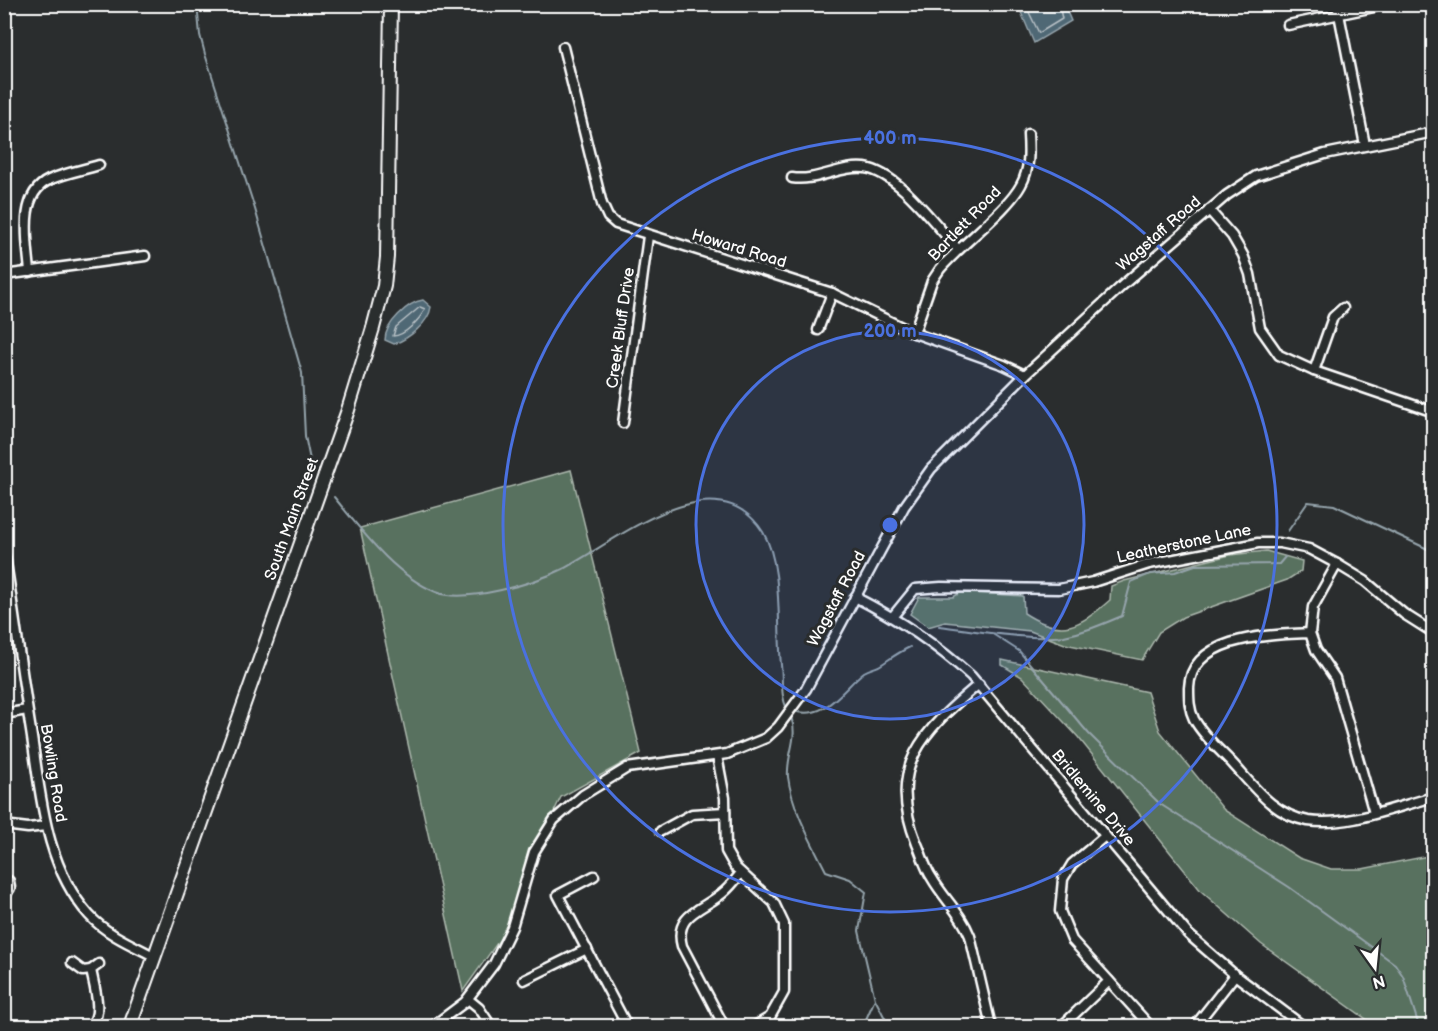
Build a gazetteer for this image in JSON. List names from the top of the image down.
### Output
{
  "streets": {
    "highway": ["South Main Street"],
    "street": [
      "Bartlett Road",
      "Wagstaff Road",
      "Howard Road",
      "Creek Bluff Drive",
      "Leatherstone Lane",
      "Bowling Road",
      "Bridlemine Drive"
    ]
  },
  "crossings": [
    ["Bartlett Road", "Howard Road"],
    ["Wagstaff Road", "Howard Road"],
    ["Wagstaff Road", "Bridlemine Drive"],
    ["Howard Road", "Creek Bluff Drive"],
    ["South Main Street", "Bowling Road"],
    ["Leatherstone Lane", "Bridlemine Drive"]
  ],
  "north": "bottom",
  "rings": ["400 m", "200 m"]
}
